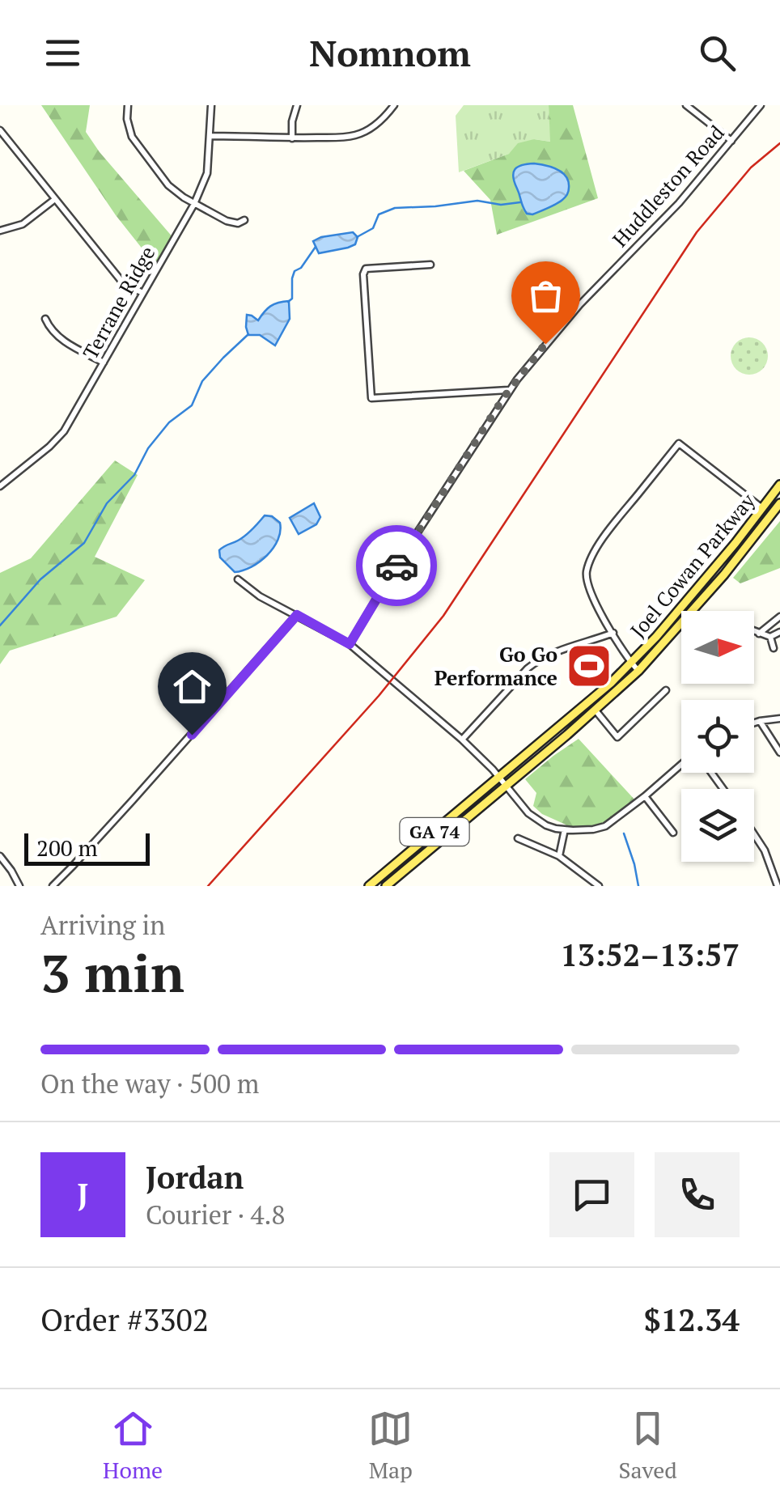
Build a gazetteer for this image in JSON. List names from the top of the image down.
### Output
{
  "streets": {
    "main road": ["Joel Cowan Parkway", "GA 74"],
    "street": ["Huddleston Road", "Terrane Ridge"]
  },
  "places": {
    "sports": ["Go Go Performance"]
  },
  "scale_bar": "200 m",
  "north": "right",
  "page": {
    "header": "Nomnom",
    "scale": "200 m",
    "heading": ["3 min", "Arriving in", "13:52–13:57"],
    "panel": [
      "Jordan",
      "Courier · 4.8",
      "Order #3302",
      "$12.34"
    ],
    "bar": "On the way · 500 m",
    "round": "J",
    "tabs": ["Home", "Map", "Saved"]
  }
}
